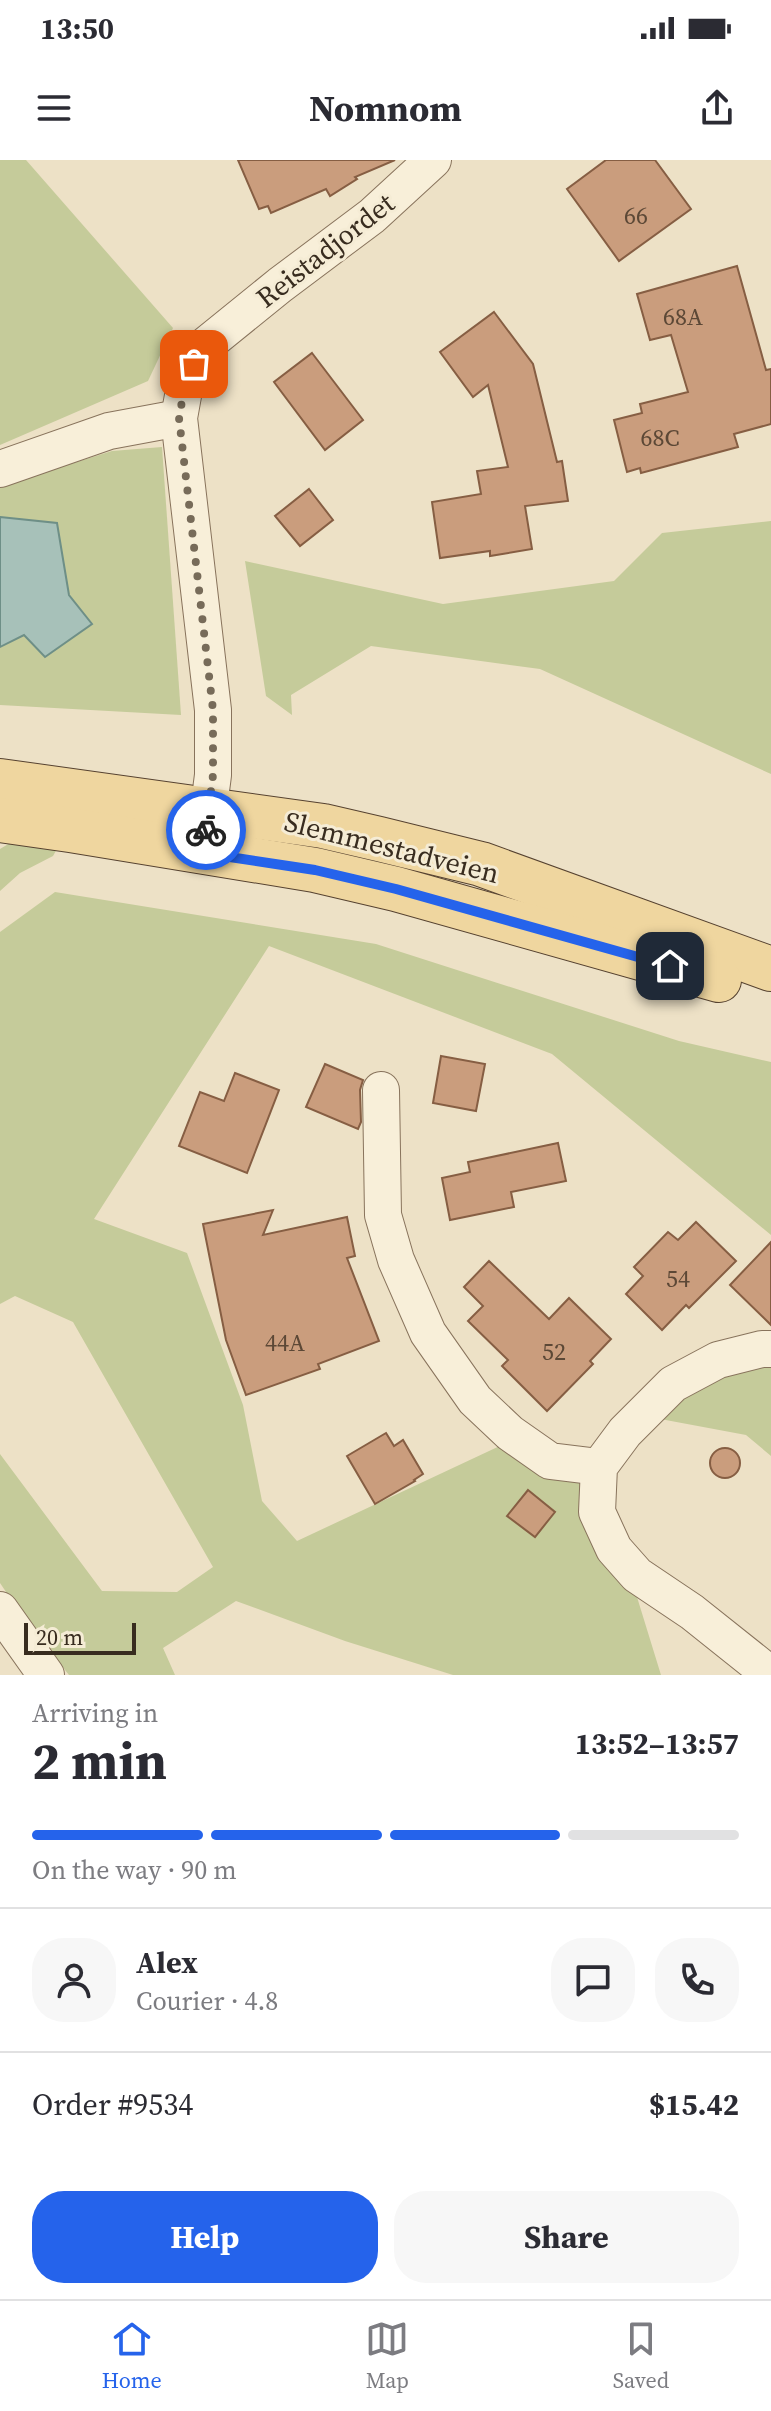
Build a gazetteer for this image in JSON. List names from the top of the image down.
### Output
{
  "streets": {
    "main road": ["Slemmestadveien"],
    "street": ["Reistadjordet"]
  },
  "crossings": [
    ["Reistadjordet", "Slemmestadveien"]
  ],
  "house_numbers": [
    "66",
    "68A",
    "68C",
    "54",
    "44A",
    "52"
  ],
  "scale_bar": "20 m",
  "page": {
    "status": "13:50",
    "header": "Nomnom",
    "scale": "20 m",
    "heading": ["2 min", "Arriving in", "13:52–13:57"],
    "panel": [
      "Alex",
      "Courier · 4.8",
      "Order #9534",
      "$15.42"
    ],
    "bar": "On the way · 90 m",
    "buttons": ["Help", "Share"],
    "tabs": ["Home", "Map", "Saved"]
  }
}
